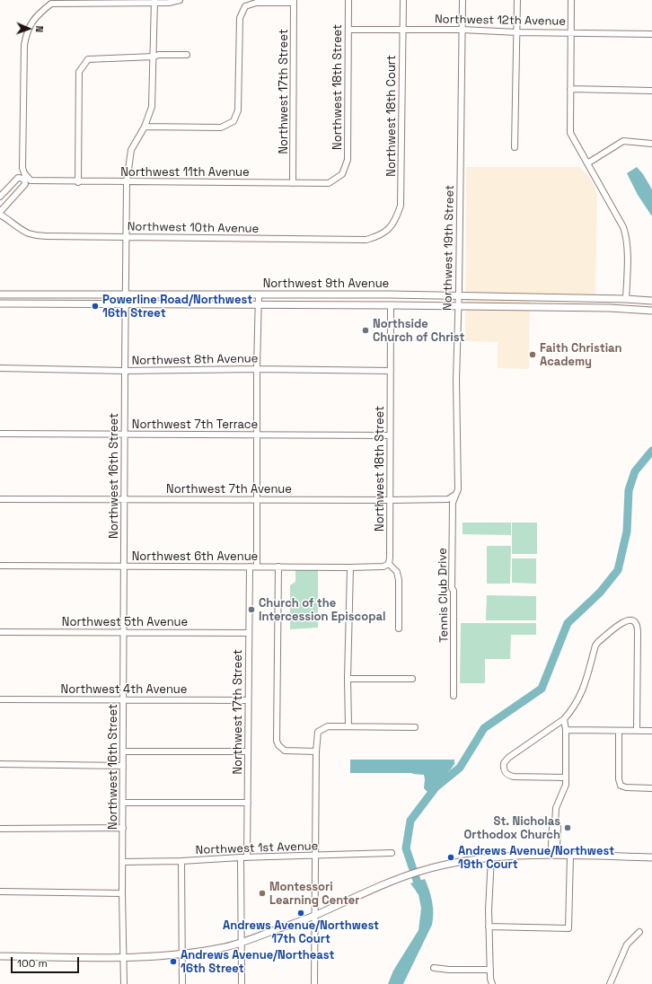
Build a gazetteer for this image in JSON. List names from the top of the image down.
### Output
{
  "streets": {
    "main road": ["Northwest 9th Avenue"],
    "street": [
      "Northwest 12th Avenue",
      "Northwest 18th Street",
      "Northwest 17th Street",
      "Northwest 18th Court",
      "Northwest 11th Avenue",
      "Northwest 10th Avenue",
      "Northwest 19th Street",
      "Northwest 8th Avenue",
      "Northwest 7th Terrace",
      "Northwest 16th Street",
      "Northwest 7th Avenue",
      "Northwest 6th Avenue",
      "Tennis Club Drive",
      "Northwest 5th Avenue",
      "Northwest 4th Avenue",
      "Northwest 1st Avenue"
    ]
  },
  "crossings": [
    ["Northwest 12th Avenue", "Northwest 18th Street"],
    ["Northwest 12th Avenue", "Northwest 18th Court"],
    ["Northwest 12th Avenue", "Northwest 19th Street"],
    ["Northwest 18th Street", "Northwest 11th Avenue"],
    ["Northwest 18th Street", "Northwest 9th Avenue"],
    ["Northwest 18th Street", "Northwest 8th Avenue"],
    ["Northwest 18th Street", "Northwest 7th Terrace"],
    ["Northwest 18th Street", "Northwest 7th Avenue"],
    ["Northwest 18th Street", "Northwest 6th Avenue"],
    ["Northwest 17th Street", "Northwest 11th Avenue"],
    ["Northwest 17th Street", "Northwest 6th Avenue"],
    ["Northwest 17th Street", "Northwest 5th Avenue"],
    ["Northwest 17th Street", "Northwest 4th Avenue"],
    ["Northwest 17th Street", "Northwest 1st Avenue"],
    ["Northwest 18th Court", "Northwest 10th Avenue"],
    ["Northwest 11th Avenue", "Northwest 16th Street"],
    ["Northwest 10th Avenue", "Northwest 16th Street"],
    ["Northwest 19th Street", "Northwest 9th Avenue"],
    ["Northwest 19th Street", "Northwest 7th Avenue"],
    ["Northwest 19th Street", "Tennis Club Drive"],
    ["Northwest 9th Avenue", "Northwest 16th Street"],
    ["Northwest 8th Avenue", "Northwest 16th Street"],
    ["Northwest 7th Terrace", "Northwest 16th Street"],
    ["Northwest 16th Street", "Northwest 7th Avenue"],
    ["Northwest 16th Street", "Northwest 6th Avenue"],
    ["Northwest 16th Street", "Northwest 5th Avenue"],
    ["Northwest 16th Street", "Northwest 4th Avenue"],
    ["Northwest 16th Street", "Northwest 1st Avenue"],
    ["Northwest 7th Avenue", "Tennis Club Drive"]
  ],
  "places": [
    "Powerline Road/Northwest 16th Street",
    "Northside Church of Christ",
    "Faith Christian Academy",
    "Church of the Intercession Episcopal",
    "St. Nicholas Orthodox Church",
    "Andrews Avenue/Northwest 19th Court",
    "Montessori Learning Center",
    "Andrews Avenue/Northwest 17th Court",
    "Andrews Avenue/Northeast 16th Street"
  ],
  "scale_bar": "100 m",
  "north": "right"
}
